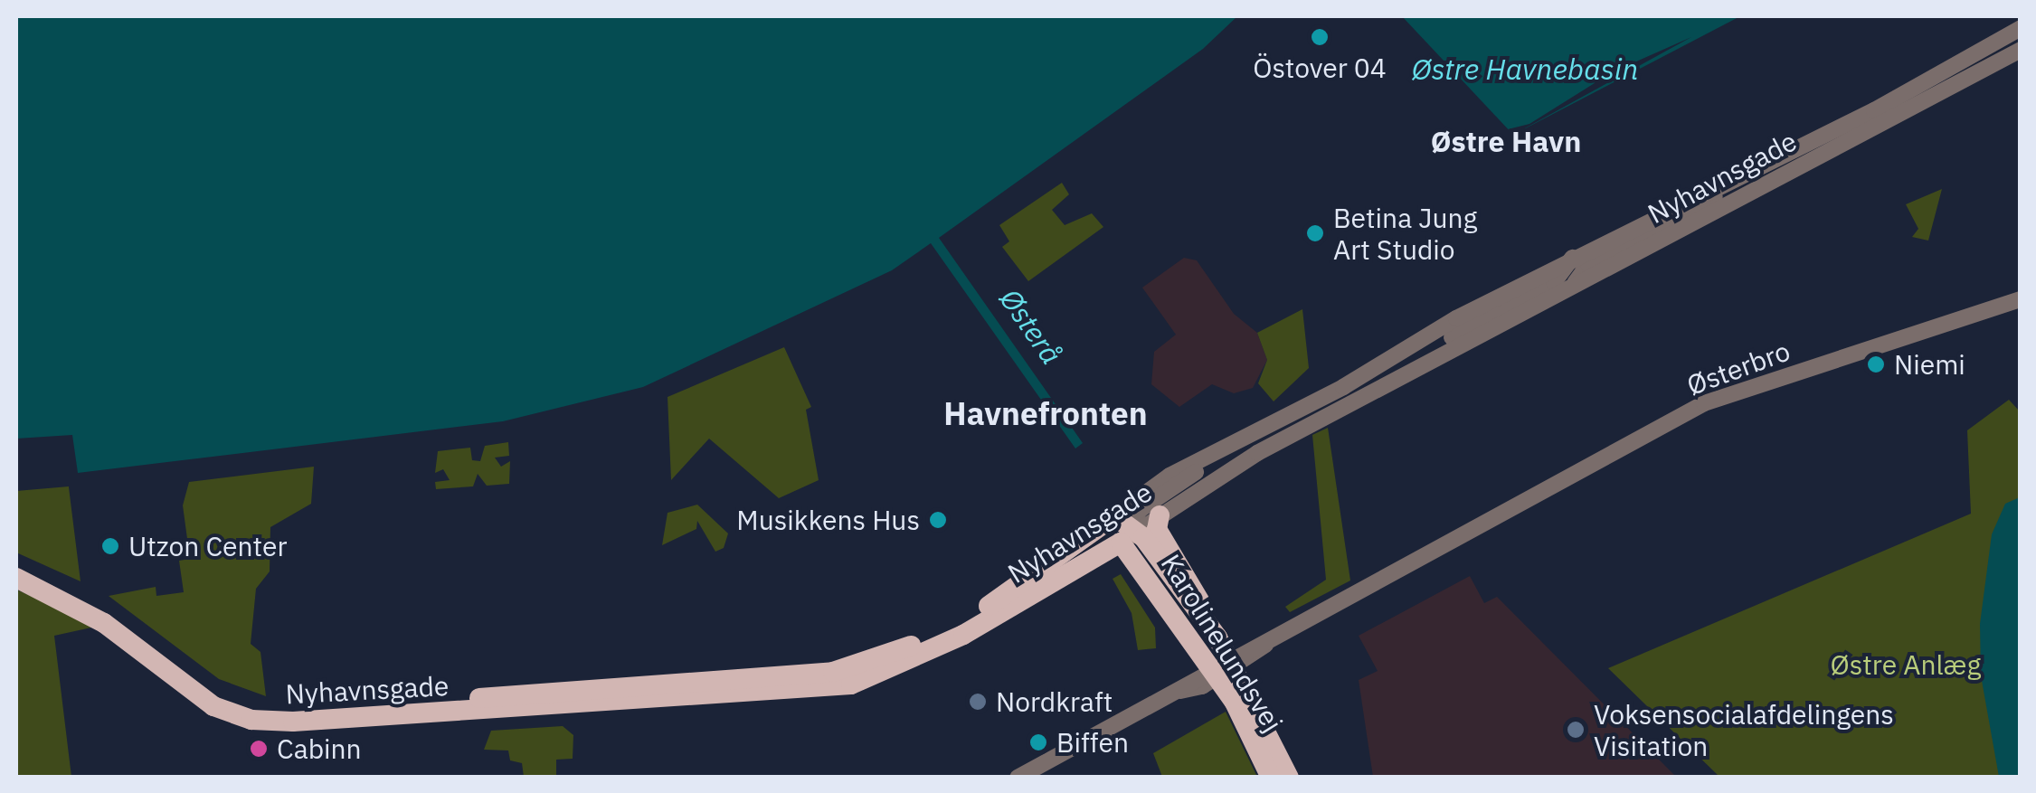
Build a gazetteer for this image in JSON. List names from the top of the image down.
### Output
{
  "streets": {
    "main road": ["Nyhavnsgade", "Karolinelundsvej"],
    "street": ["Østerbro"]
  },
  "crossings": [
    ["Nyhavnsgade", "Karolinelundsvej"],
    ["Østerbro", "Karolinelundsvej"]
  ],
  "districts": ["Østre Havn", "Havnefronten"],
  "water": ["Østre Havnebasin", "Østerå"],
  "parks": ["Østre Anlæg"],
  "places": [
    "Östover 04",
    "Betina Jung Art Studio",
    "Niemi",
    "Musikkens Hus",
    "Utzon Center",
    "Nordkraft",
    "Voksensocialafdelingens Visitation",
    "Biffen",
    "Cabinn"
  ]
}
